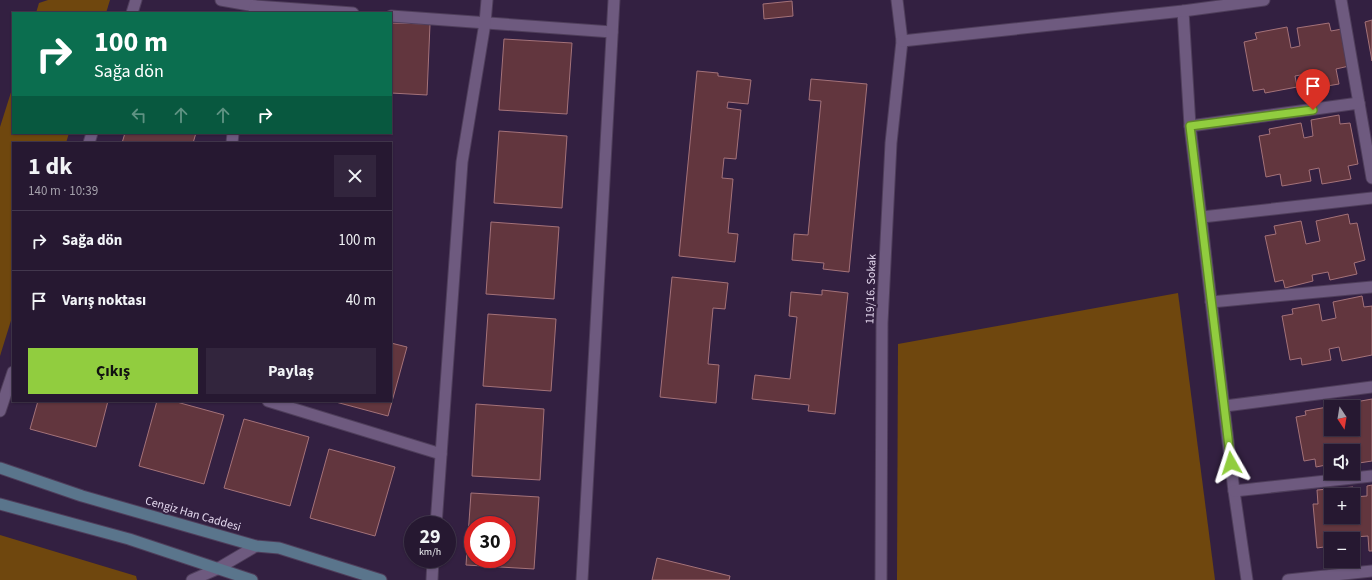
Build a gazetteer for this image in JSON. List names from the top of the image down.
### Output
{
  "streets": {
    "main road": ["Cengiz Han Caddesi"],
    "street": ["119/16. Sokak"]
  },
  "north": "bottom",
  "page": {
    "turn": ["100 m", "Sağa dön"],
    "heading": ["1 dk", "140 m · 10:39"],
    "list": [
      {
        "name": "Sağa dön",
        "value": "100 m"
      },
      {
        "name": "Varış noktası",
        "value": "40 m"
      }
    ],
    "buttons": ["Çıkış", "Paylaş"],
    "map_buttons": ["+", "−"],
    "speed": "29 km/h",
    "limit": "30"
  }
}
